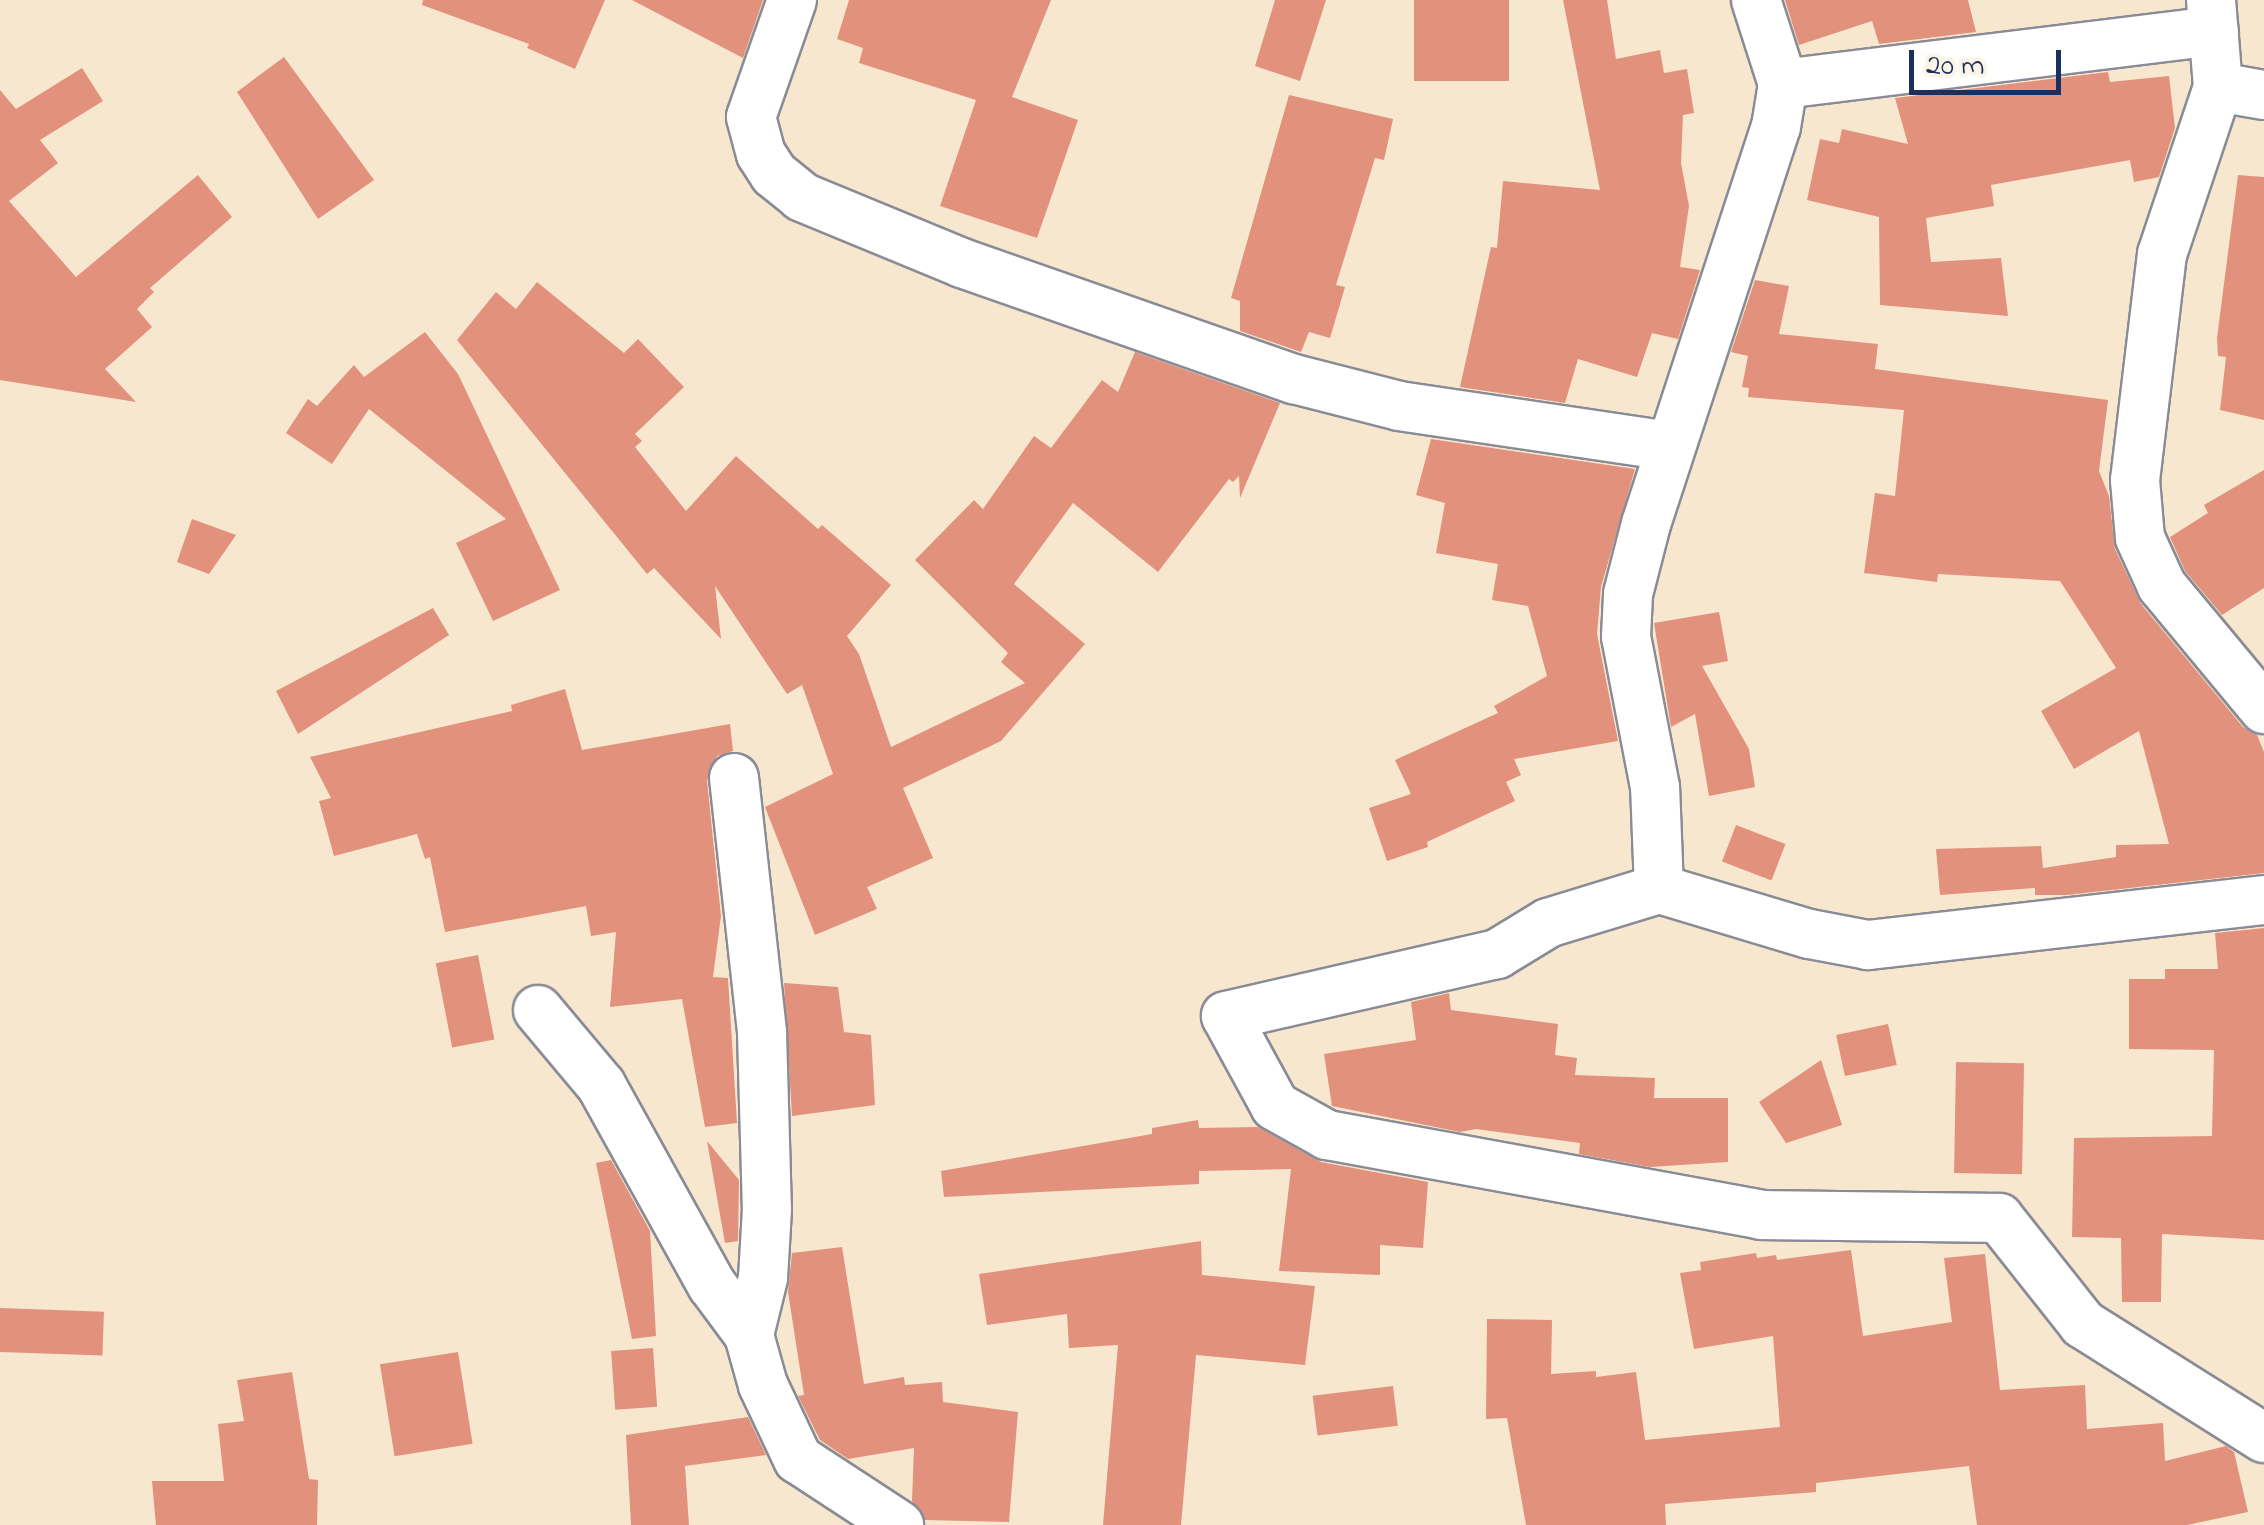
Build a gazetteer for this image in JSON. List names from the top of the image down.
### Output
{
  "scale_bar": "20 m"
}
